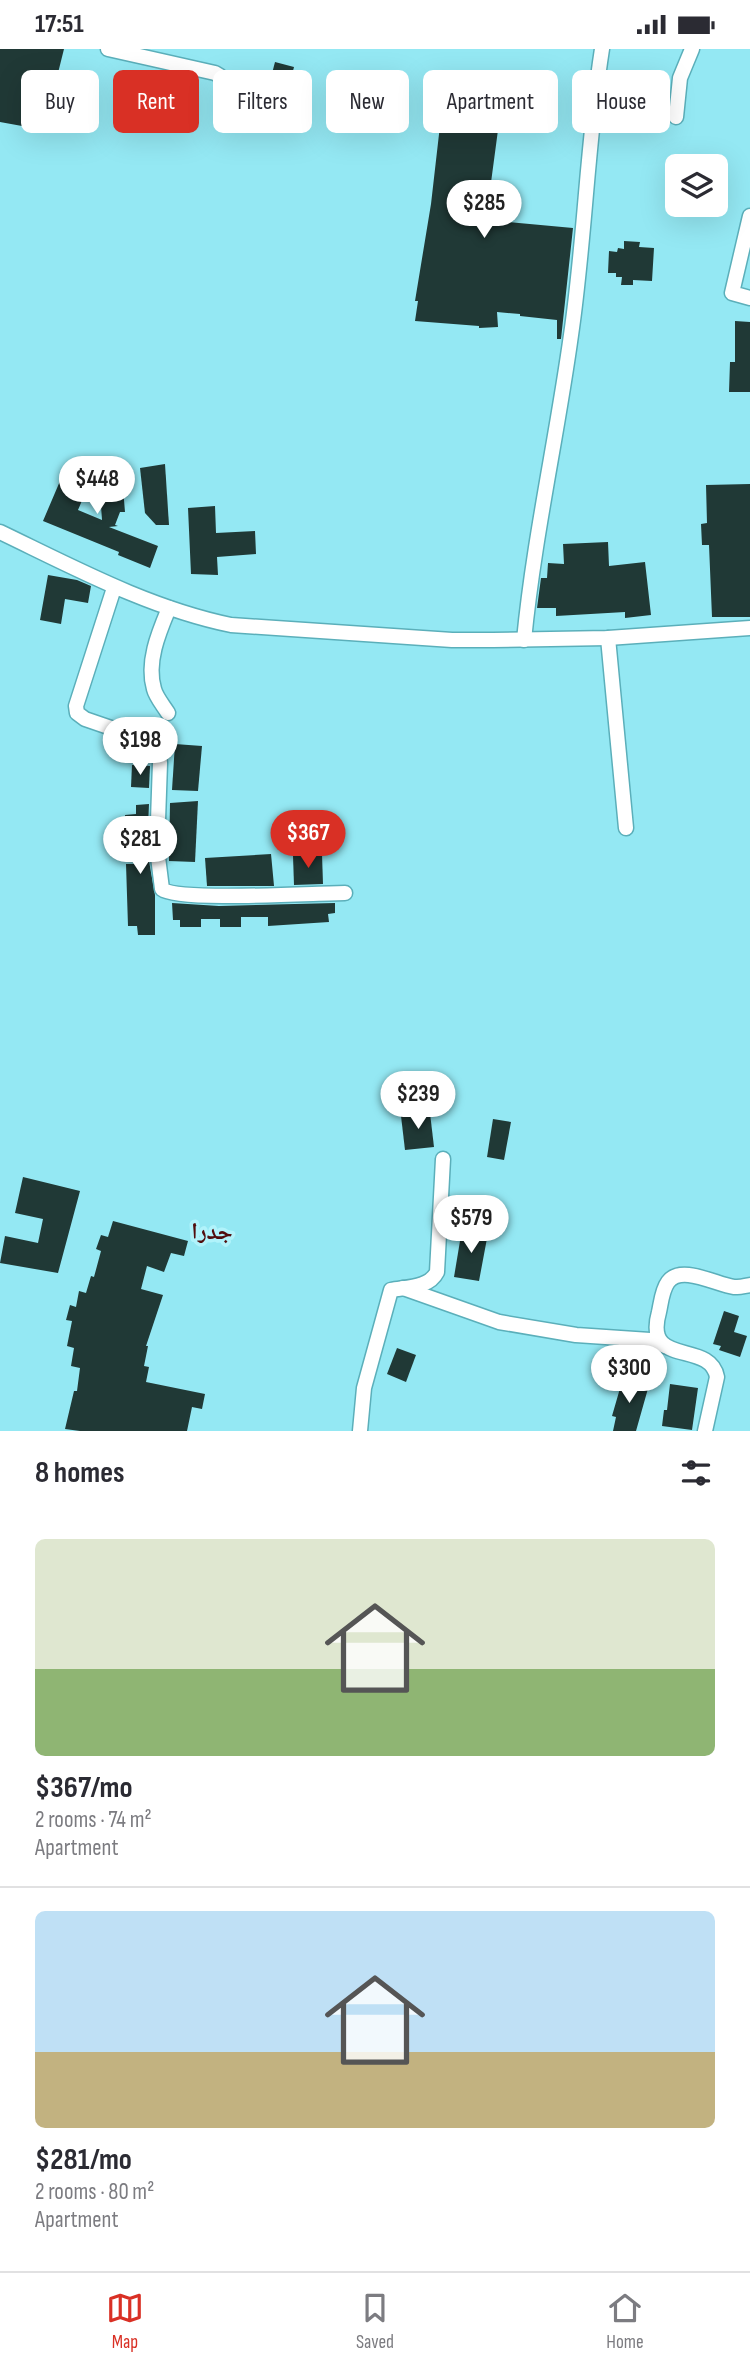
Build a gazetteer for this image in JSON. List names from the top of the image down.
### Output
{
  "districts": ["جدرا"],
  "page": {
    "status": "17:51",
    "chip": [
      "Buy",
      "Rent",
      "Filters",
      "New",
      "Apartment",
      "House"
    ],
    "price": [
      "$285",
      "$448",
      "$198",
      "$367",
      "$281",
      "$239",
      "$579",
      "$300"
    ],
    "heading": "8 homes",
    "list": [
      {
        "name": "$367/mo",
        "note": "2 rooms · 74 m² · Apartment"
      },
      {
        "name": "$281/mo",
        "note": "2 rooms · 80 m² · Apartment"
      }
    ],
    "tabs": ["Map", "Saved", "Home"]
  }
}
